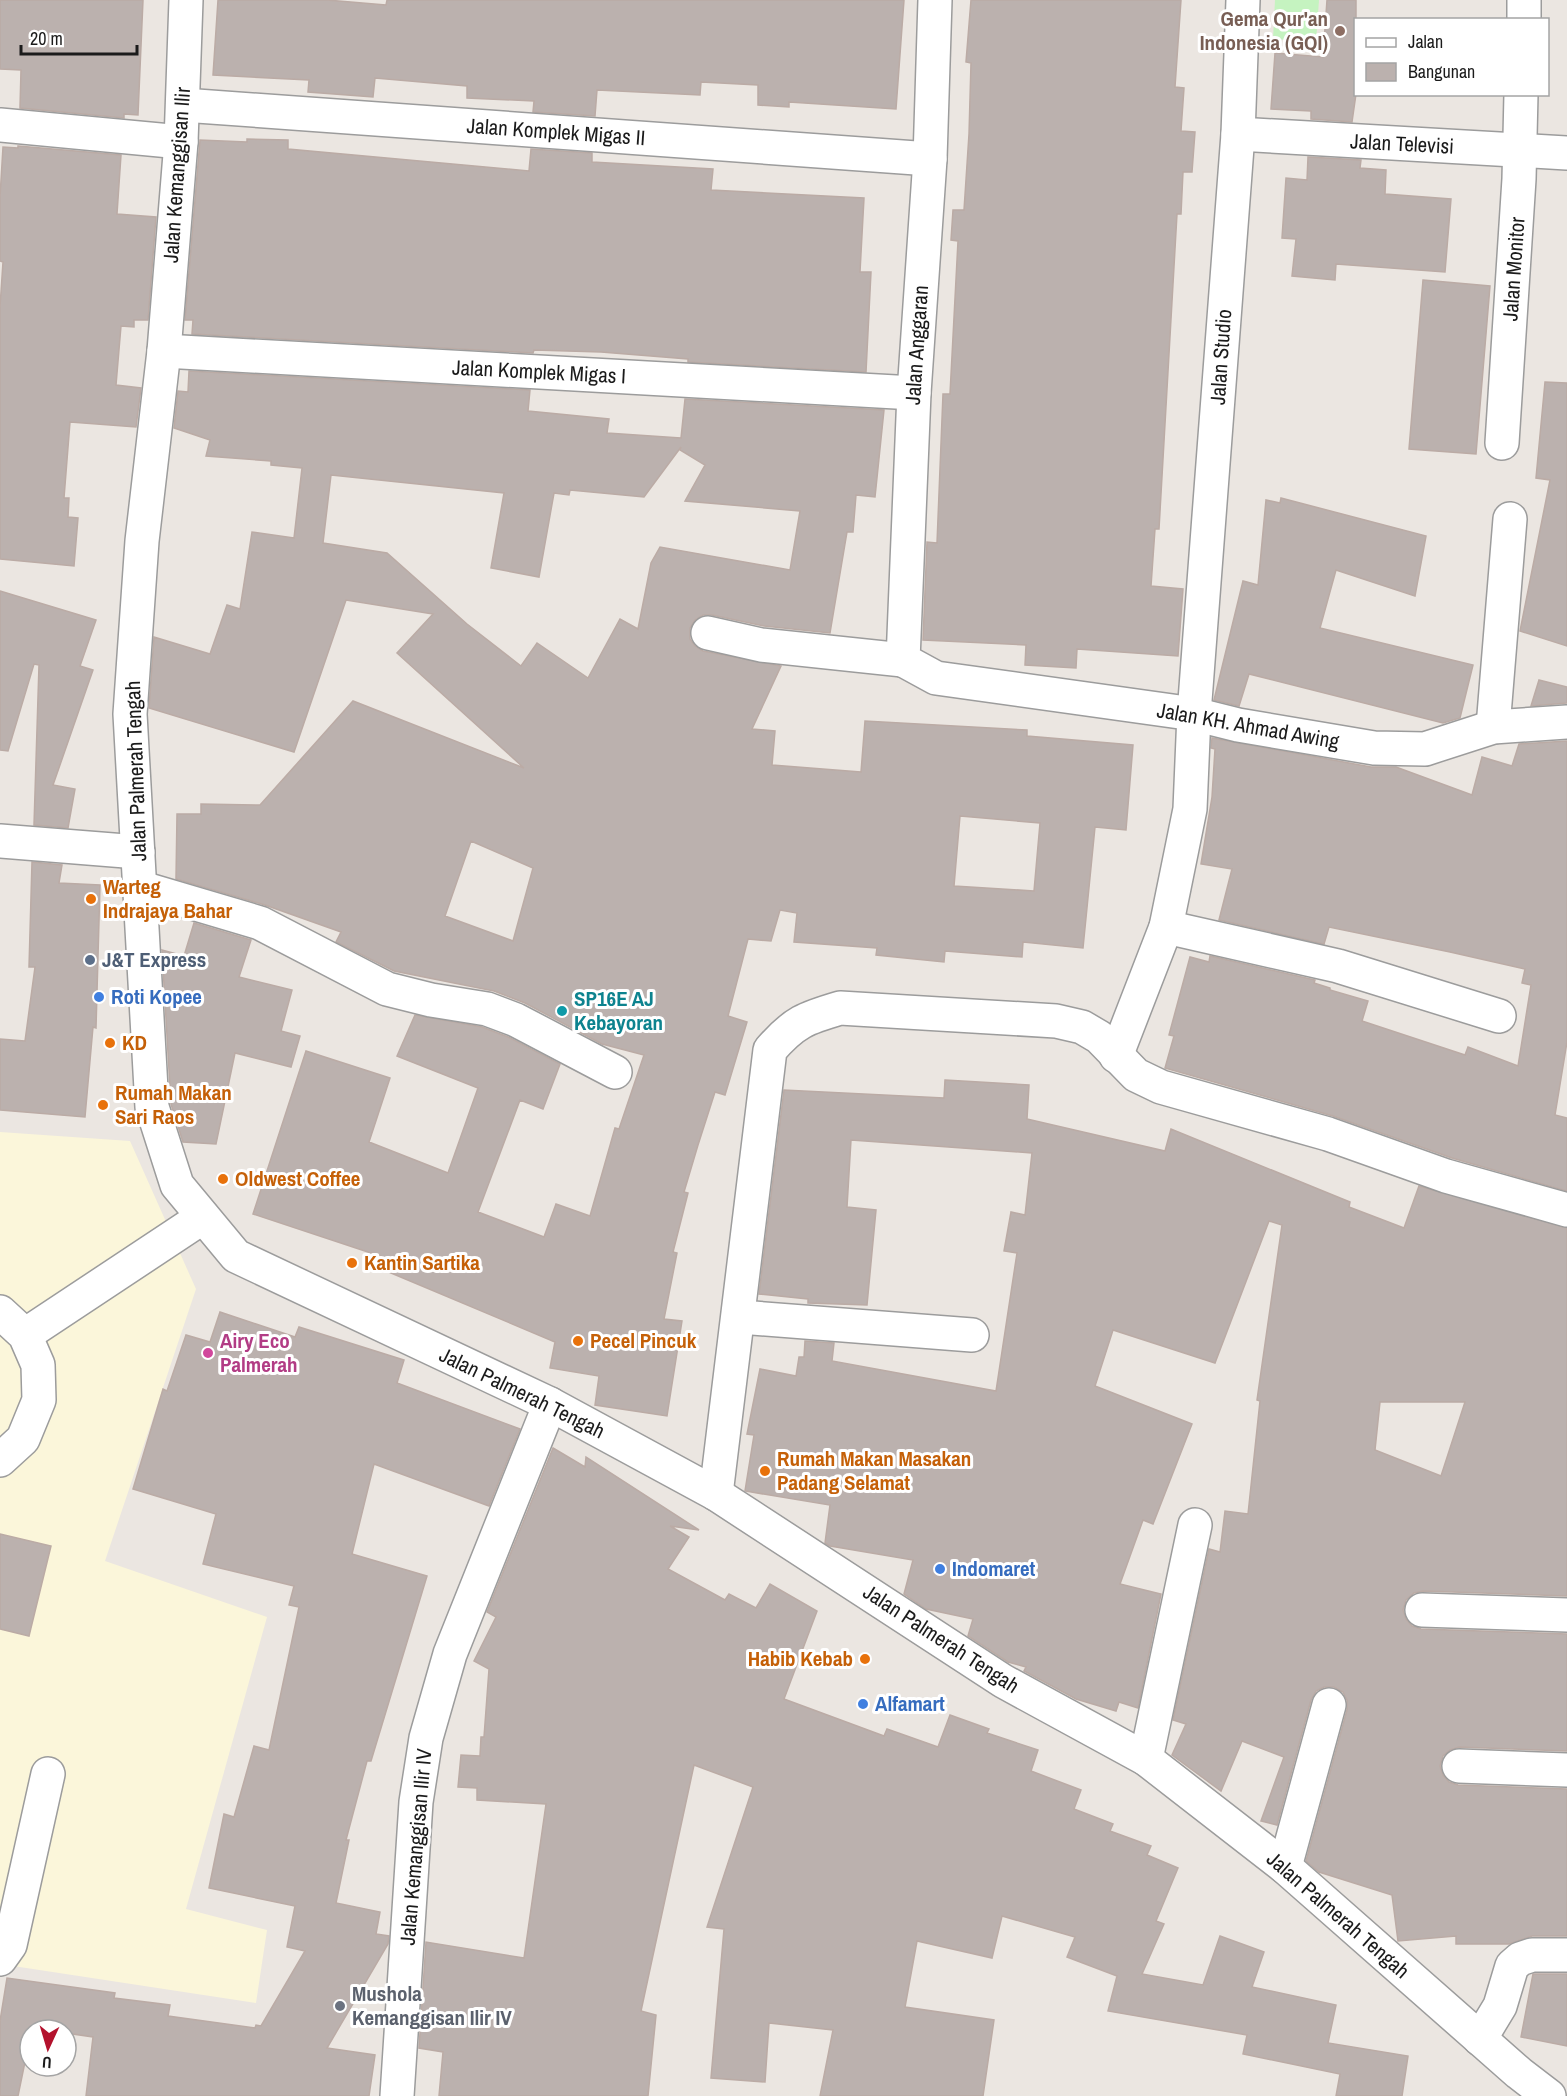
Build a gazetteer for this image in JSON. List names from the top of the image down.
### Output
{
  "streets": {
    "street": [
      "Jalan Komplek Migas II",
      "Jalan Televisi",
      "Jalan Kemanggisan Ilir",
      "Jalan Monitor",
      "Jalan Anggaran",
      "Jalan Studio",
      "Jalan Komplek Migas I",
      "Jalan KH. Ahmad Awing",
      "Jalan Palmerah Tengah",
      "Jalan Kemanggisan Ilir IV"
    ]
  },
  "crossings": [
    ["Jalan Komplek Migas II", "Jalan Kemanggisan Ilir"],
    ["Jalan Komplek Migas II", "Jalan Anggaran"],
    ["Jalan Televisi", "Jalan Monitor"],
    ["Jalan Televisi", "Jalan Studio"],
    ["Jalan Kemanggisan Ilir", "Jalan Komplek Migas I"],
    ["Jalan Kemanggisan Ilir", "Jalan Palmerah Tengah"],
    ["Jalan Anggaran", "Jalan Komplek Migas I"],
    ["Jalan Anggaran", "Jalan KH. Ahmad Awing"],
    ["Jalan Studio", "Jalan KH. Ahmad Awing"],
    ["Jalan Komplek Migas I", "Jalan Palmerah Tengah"],
    ["Jalan Palmerah Tengah", "Jalan Kemanggisan Ilir IV"]
  ],
  "places": [
    "Gema Qur'an Indonesia (GQI)",
    "Warteg Indrajaya Bahar",
    "J&T Express",
    "Roti Kopee",
    "SP16E AJ Kebayoran",
    "KD",
    "Rumah Makan Sari Raos",
    "Oldwest Coffee",
    "Kantin Sartika",
    "Pecel Pincuk",
    "Airy Eco Palmerah",
    "Rumah Makan Masakan Padang Selamat",
    "Indomaret",
    "Habib Kebab",
    "Alfamart",
    "Mushola Kemanggisan Ilir IV"
  ],
  "legend": ["Jalan", "Bangunan"],
  "scale_bar": "20 m",
  "north": "bottom"
}
